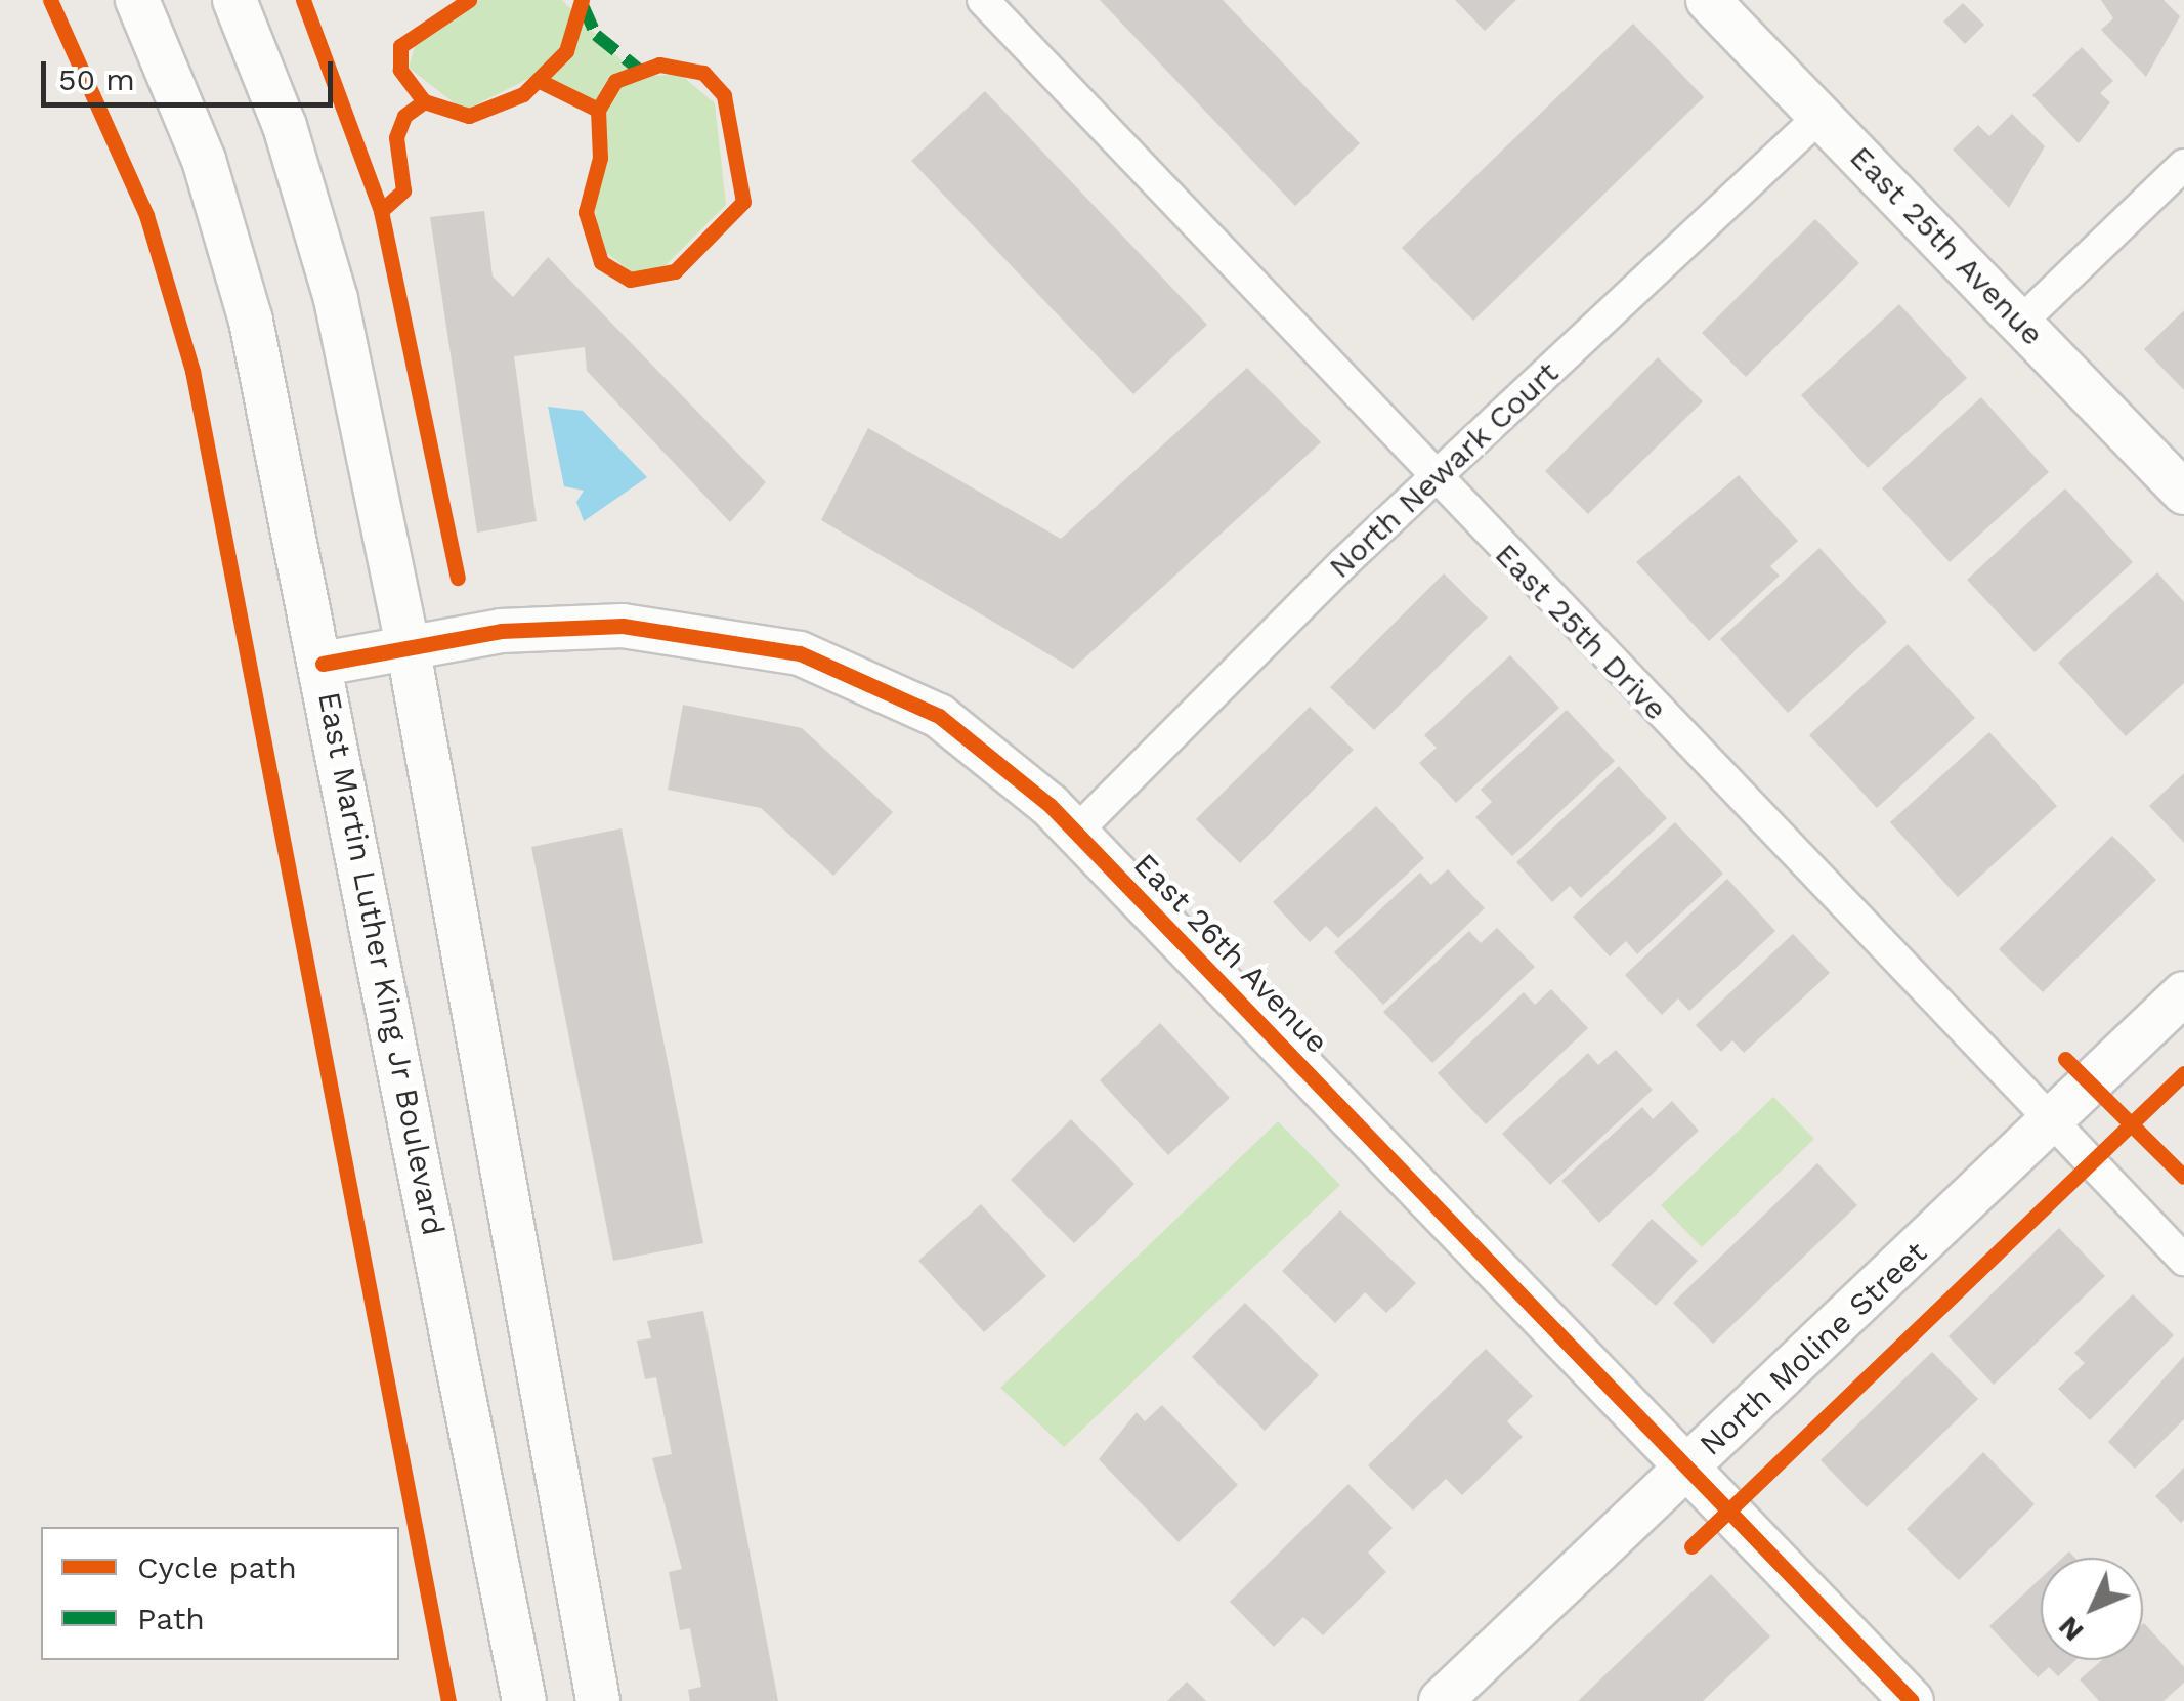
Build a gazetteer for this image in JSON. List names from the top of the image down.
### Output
{
  "streets": {
    "street": [
      "East 25th Avenue",
      "North Newark Court",
      "East 25th Drive",
      "East 26th Avenue",
      "East Martin Luther King Jr Boulevard",
      "North Moline Street"
    ]
  },
  "crossings": [
    ["East 25th Avenue", "North Newark Court"],
    ["North Newark Court", "East 25th Drive"],
    ["North Newark Court", "East 26th Avenue"],
    ["East 25th Drive", "North Moline Street"],
    ["East 26th Avenue", "East Martin Luther King Jr Boulevard"],
    ["East 26th Avenue", "North Moline Street"]
  ],
  "legend": ["Cycle path", "Path"],
  "scale_bar": "50 m",
  "north": "bottom left"
}
